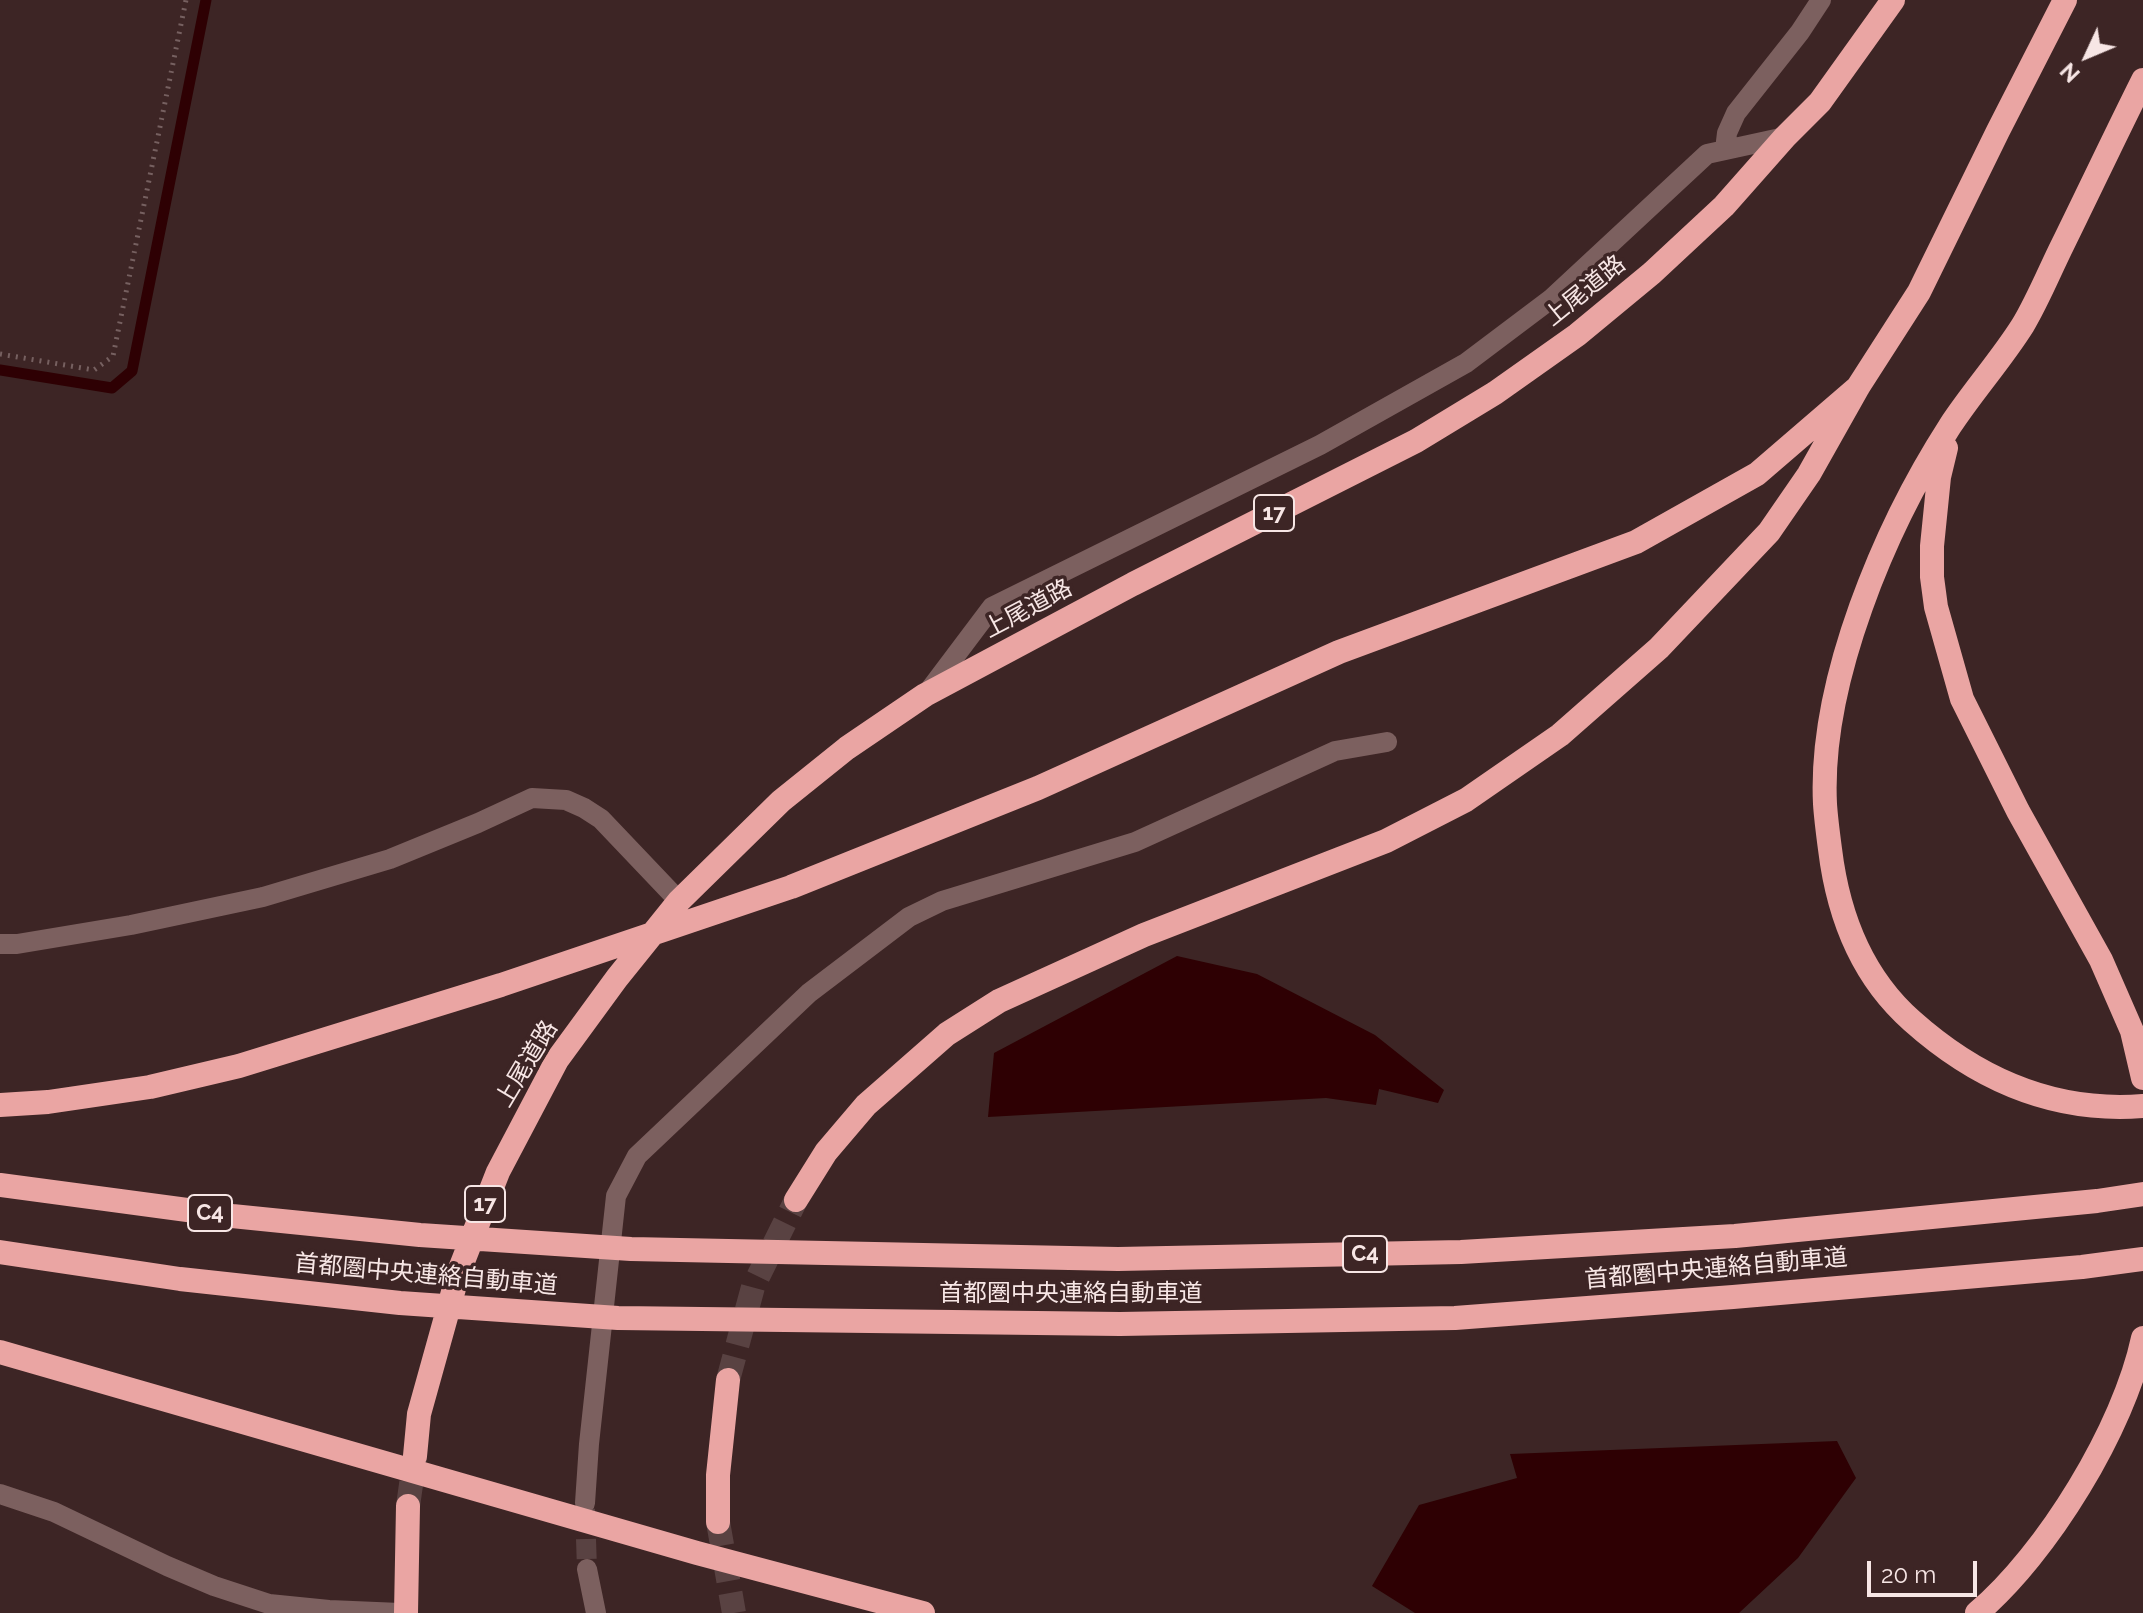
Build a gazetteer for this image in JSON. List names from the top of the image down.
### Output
{
  "streets": {
    "highway": [
      "上尾道路",
      "17",
      "C4",
      "首都圏中央連絡自動車道"
    ]
  },
  "scale_bar": "20 m",
  "north": "bottom left"
}
